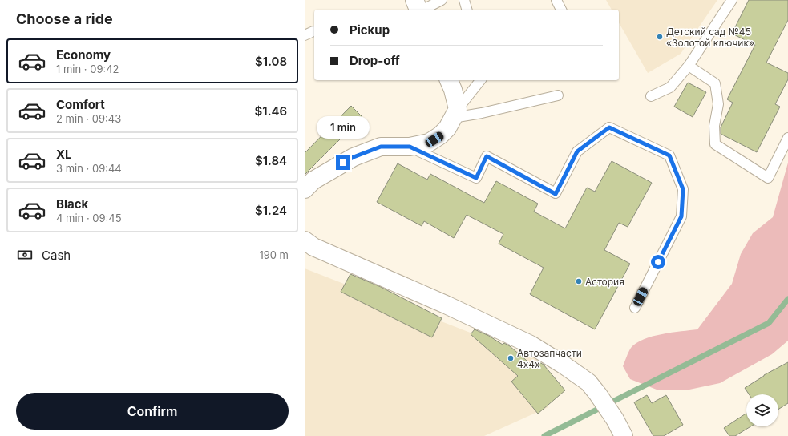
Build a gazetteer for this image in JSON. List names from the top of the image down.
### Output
{
  "places": ["Детский сад №45 «Золотой ключик»", "Астория", "Автозапчасти 4х4х"],
  "page": {
    "heading": "Choose a ride",
    "banner": ["Pickup", "Drop-off"],
    "list": [
      {
        "name": "Economy",
        "note": "1 min · 09:42",
        "value": "$1.08"
      },
      {
        "name": "Comfort",
        "note": "2 min · 09:43",
        "value": "$1.46"
      },
      {
        "name": "XL",
        "note": "3 min · 09:44",
        "value": "$1.84"
      },
      {
        "name": "Black",
        "note": "4 min · 09:45",
        "value": "$1.24"
      }
    ],
    "bubble": "1 min",
    "pay": ["Cash", "190 m"],
    "buttons": "Confirm"
  }
}
